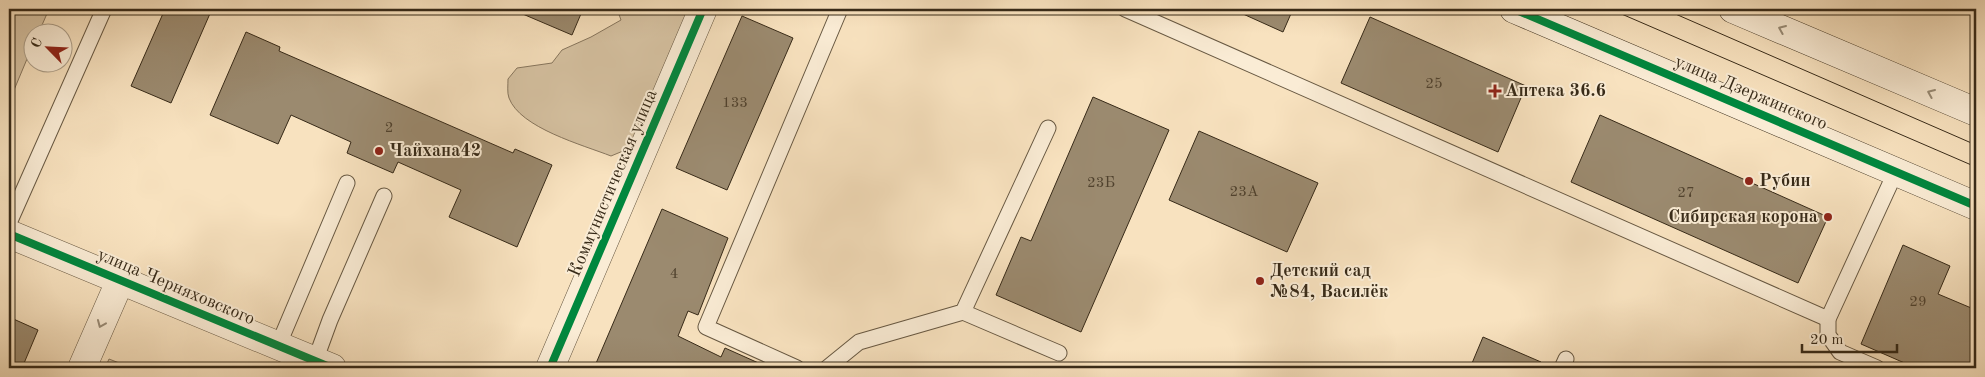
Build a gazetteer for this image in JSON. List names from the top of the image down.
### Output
{
  "streets": {
    "street": ["улица Дзержинского", "Коммунистическая улица", "улица Черняховского"]
  },
  "places": {
    "health": ["Аптека 36.6"],
    "other": [
      "Чайхана42",
      "Рубин",
      "Сибирская корона",
      "Детский сад №84, Василёк"
    ]
  },
  "house_numbers": [
    "25",
    "133",
    "2",
    "23Б",
    "23А",
    "27",
    "4",
    "29"
  ],
  "scale_bar": "20 m",
  "north": "top left"
}
